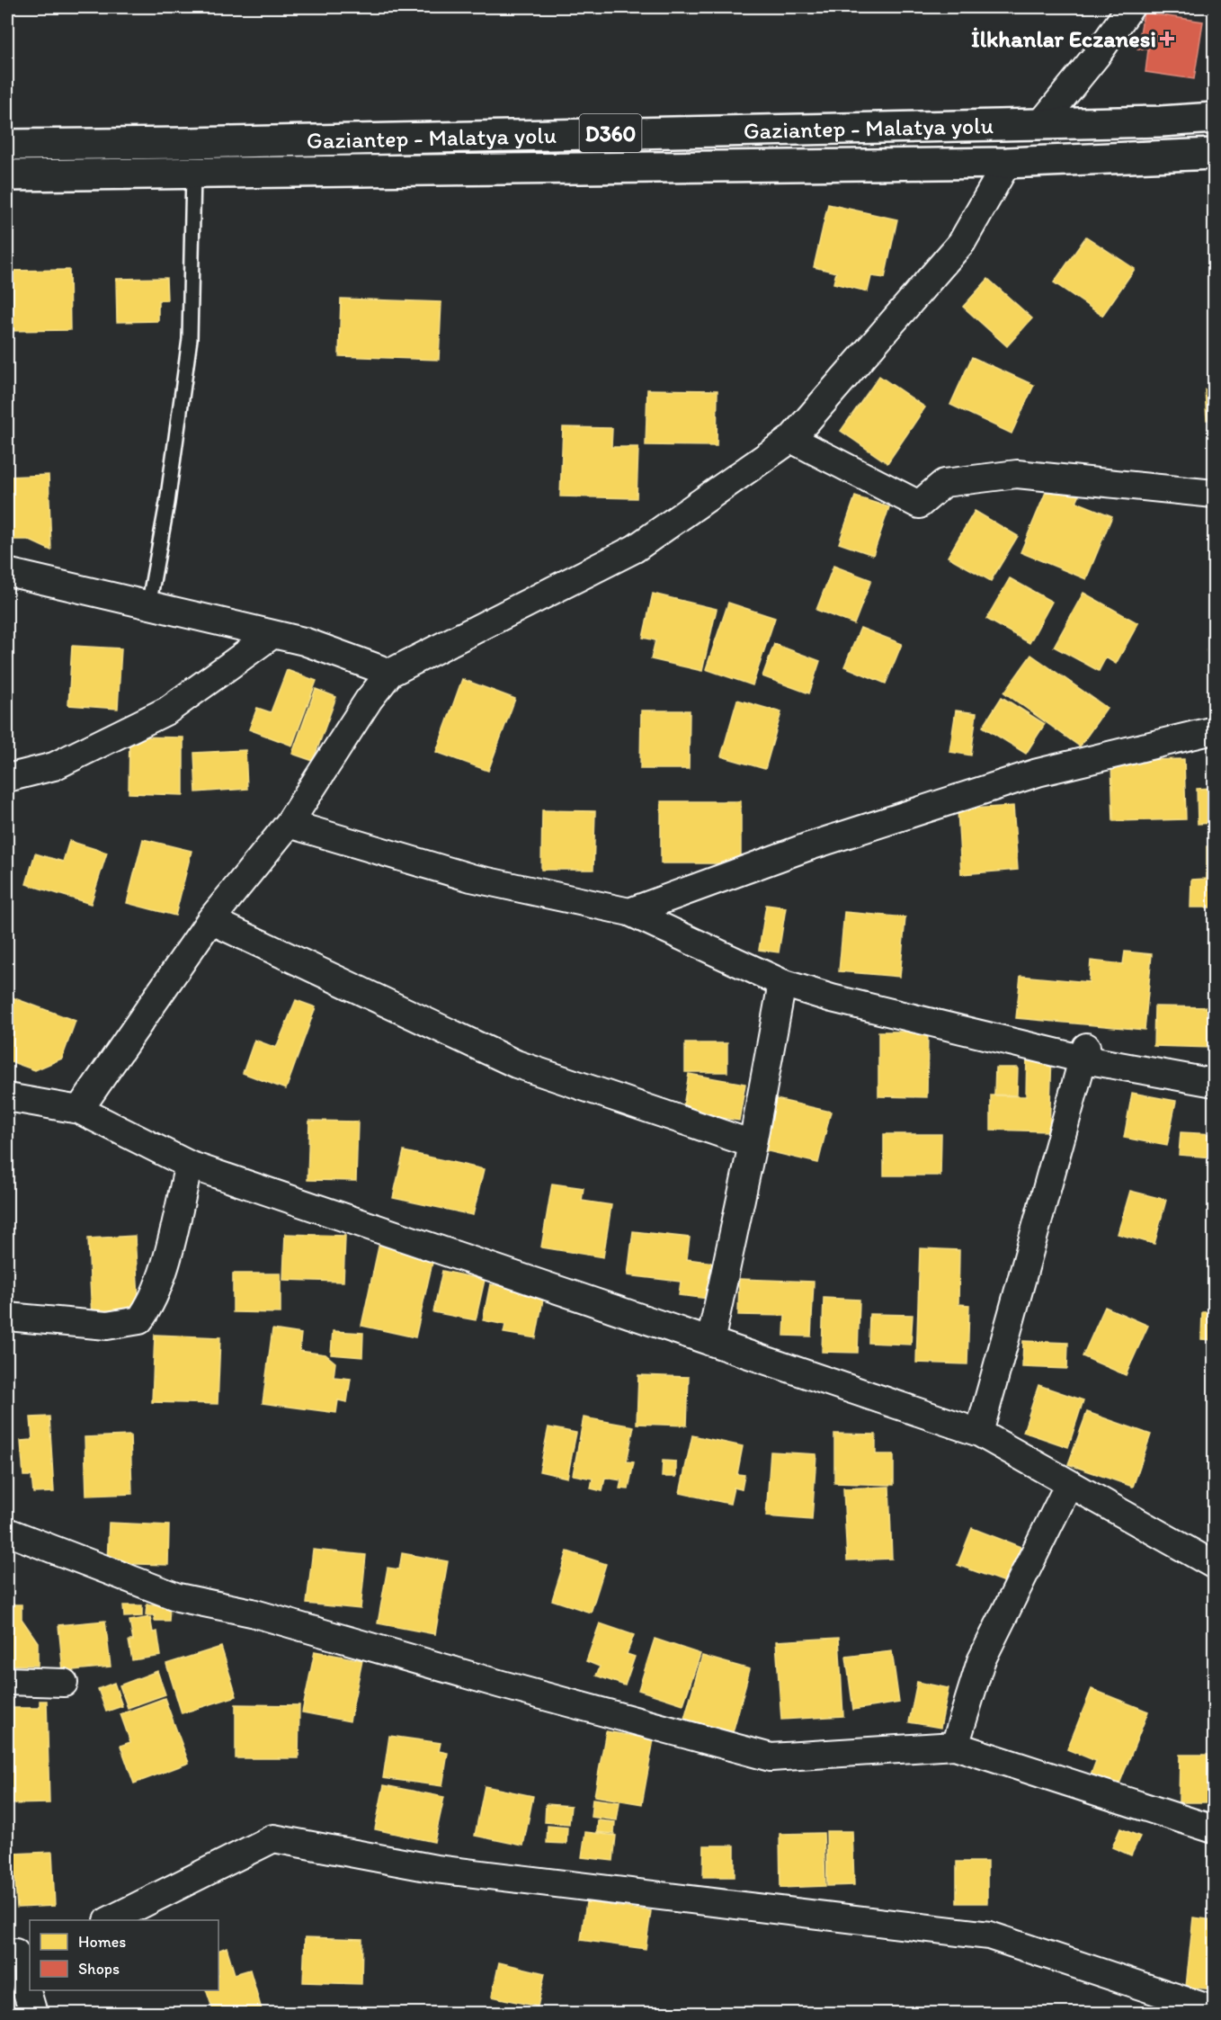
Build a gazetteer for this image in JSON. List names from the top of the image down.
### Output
{
  "streets": {
    "highway": ["Gaziantep - Malatya yolu", "D360"]
  },
  "places": {
    "health": ["İlkhanlar Eczanesi"]
  },
  "legend": ["Homes", "Shops"]
}
